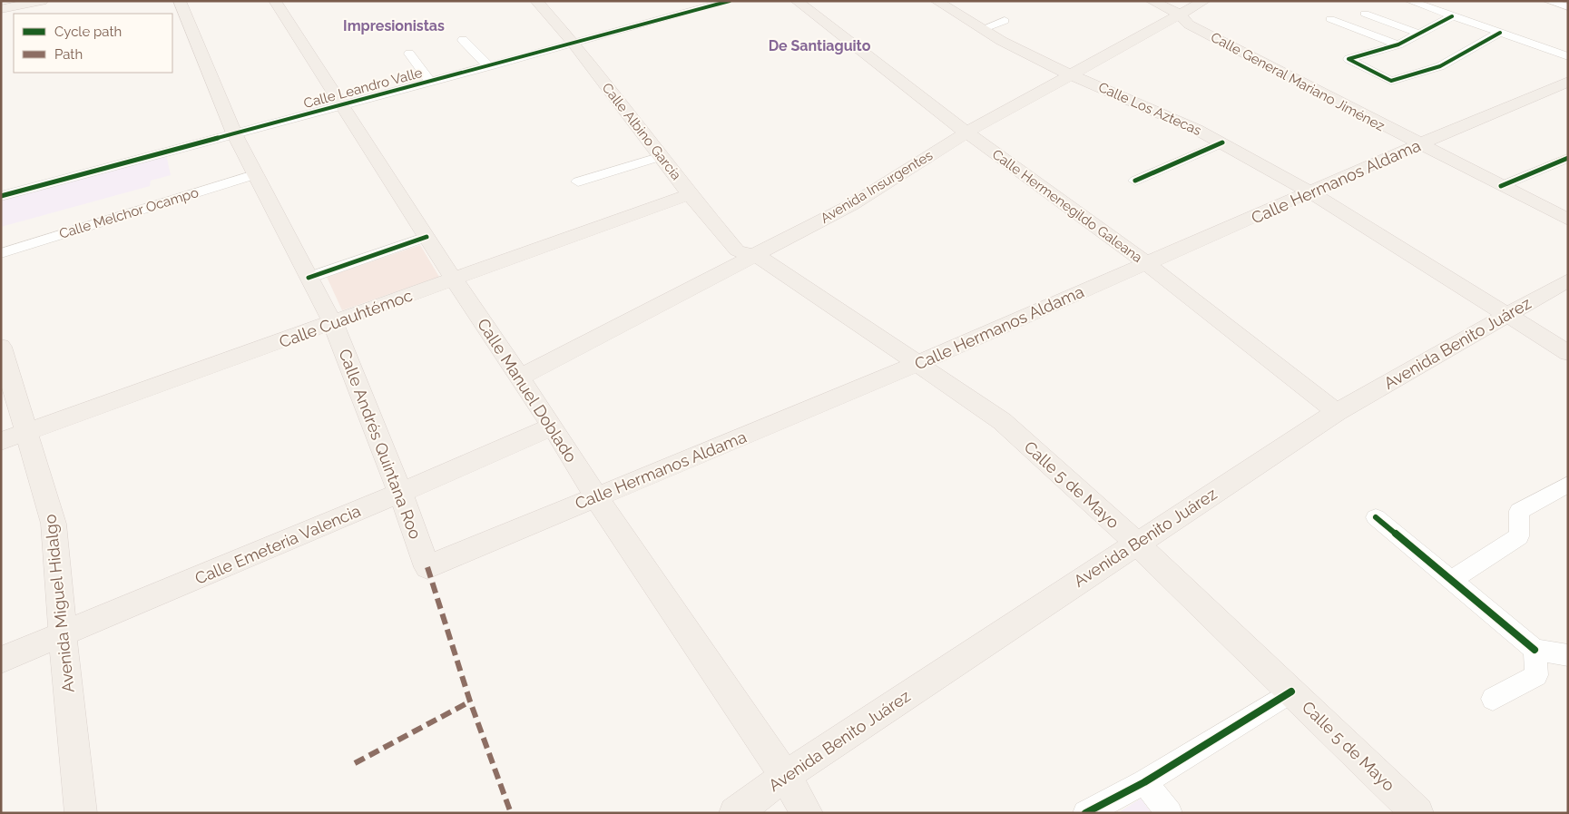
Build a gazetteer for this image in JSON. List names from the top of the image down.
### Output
{
  "streets": {
    "main road": [
      "Calle General Mariano Jiménez",
      "Calle Los Aztecas",
      "Calle Albino García",
      "Calle Hermanos Aldama",
      "Avenida Insurgentes",
      "Calle Hermenegildo Galeana",
      "Calle Cuauhtémoc",
      "Avenida Benito Juárez",
      "Calle Manuel Doblado",
      "Calle Andrés Quintana Roo",
      "Calle 5 de Mayo",
      "Calle Emeteria Valencia",
      "Avenida Miguel Hidalgo"
    ],
    "street": ["Calle Leandro Valle", "Calle Melchor Ocampo"]
  },
  "crossings": [
    ["Calle General Mariano Jiménez", "Calle Hermanos Aldama"],
    ["Calle General Mariano Jiménez", "Avenida Insurgentes"],
    ["Calle Leandro Valle", "Calle Albino García"],
    ["Calle Leandro Valle", "Calle Manuel Doblado"],
    ["Calle Leandro Valle", "Calle Andrés Quintana Roo"],
    ["Calle Los Aztecas", "Calle Hermanos Aldama"],
    ["Calle Los Aztecas", "Avenida Insurgentes"],
    ["Calle Los Aztecas", "Avenida Benito Juárez"],
    ["Calle Albino García", "Avenida Insurgentes"],
    ["Calle Albino García", "Calle Cuauhtémoc"],
    ["Calle Albino García", "Calle 5 de Mayo"],
    ["Calle Hermanos Aldama", "Calle Hermenegildo Galeana"],
    ["Calle Hermanos Aldama", "Calle Manuel Doblado"],
    ["Calle Hermanos Aldama", "Calle Andrés Quintana Roo"],
    ["Calle Hermanos Aldama", "Calle 5 de Mayo"],
    ["Avenida Insurgentes", "Calle Hermenegildo Galeana"],
    ["Avenida Insurgentes", "Calle Manuel Doblado"],
    ["Avenida Insurgentes", "Calle 5 de Mayo"],
    ["Calle Hermenegildo Galeana", "Avenida Benito Juárez"],
    ["Calle Melchor Ocampo", "Calle Andrés Quintana Roo"],
    ["Calle Cuauhtémoc", "Calle Manuel Doblado"],
    ["Calle Cuauhtémoc", "Calle Andrés Quintana Roo"],
    ["Calle Cuauhtémoc", "Avenida Miguel Hidalgo"],
    ["Avenida Benito Juárez", "Calle Manuel Doblado"],
    ["Avenida Benito Juárez", "Calle 5 de Mayo"],
    ["Calle Manuel Doblado", "Calle Emeteria Valencia"],
    ["Calle Andrés Quintana Roo", "Calle Emeteria Valencia"],
    ["Calle Emeteria Valencia", "Avenida Miguel Hidalgo"]
  ],
  "districts": ["Impresionistas", "De Santiaguito"],
  "legend": ["Cycle path", "Path"]
}
